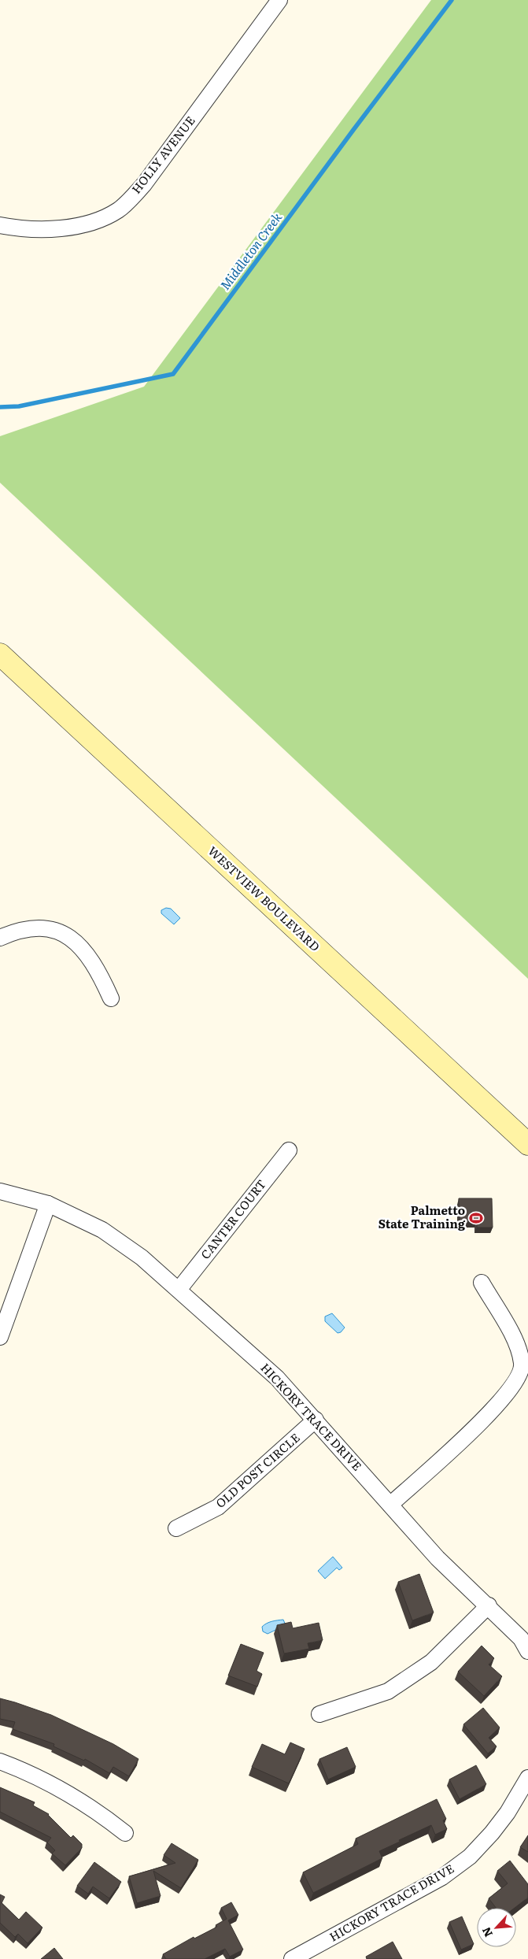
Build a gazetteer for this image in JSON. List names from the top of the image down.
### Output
{
  "streets": {
    "street": [
      "HOLLY AVENUE",
      "WESTVIEW BOULEVARD",
      "CANTER COURT",
      "HICKORY TRACE DRIVE",
      "OLD POST CIRCLE"
    ]
  },
  "crossings": [
    ["CANTER COURT", "HICKORY TRACE DRIVE"],
    ["HICKORY TRACE DRIVE", "OLD POST CIRCLE"]
  ],
  "water": ["Middleton Creek"],
  "places": {
    "sports": ["Palmetto State Training"]
  },
  "north": "bottom left"
}
